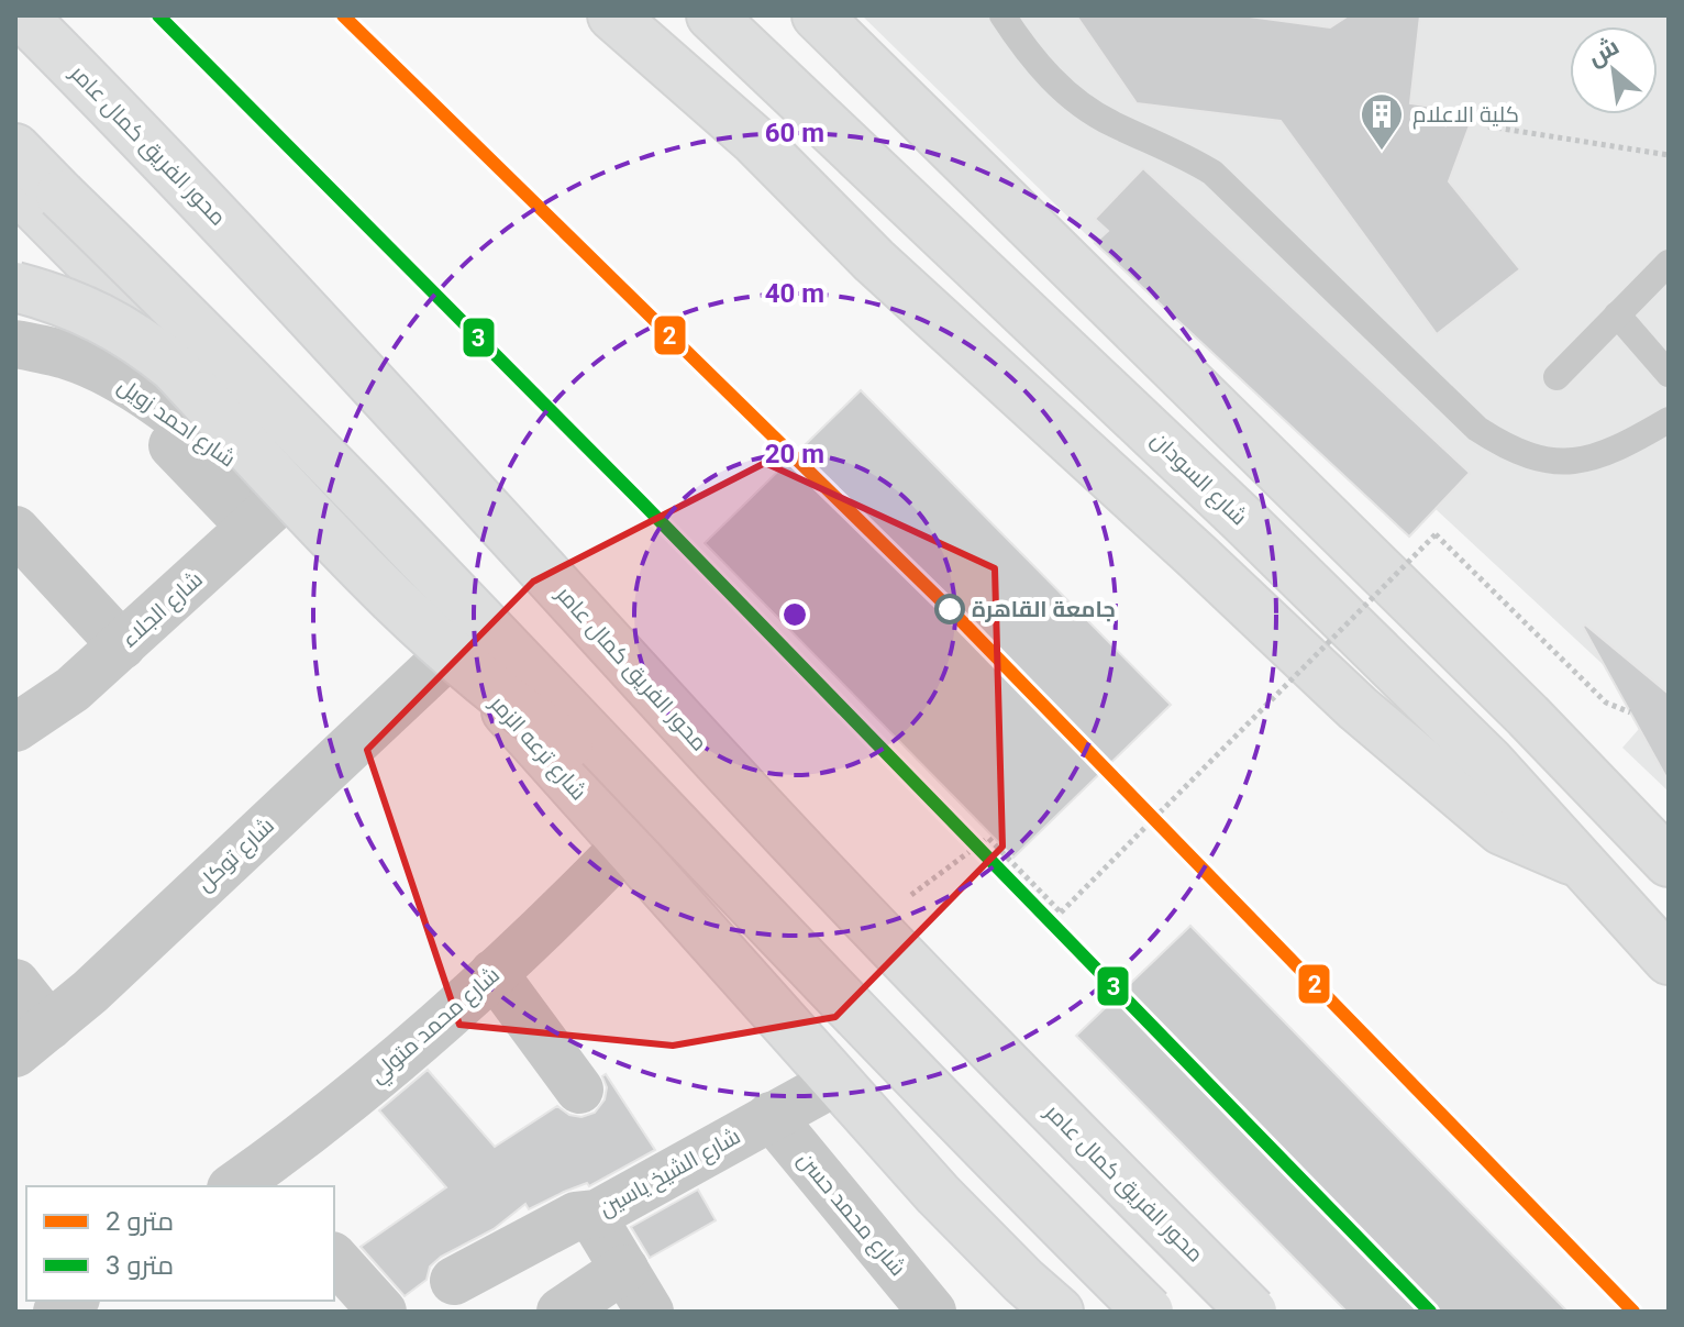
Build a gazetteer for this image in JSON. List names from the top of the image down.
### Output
{
  "streets": {
    "main road": ["محور الفريق كمال عامر", "شارع السودان", "شارع ترعه الزمر"],
    "street": [
      "شارع احمد زويل",
      "شارع الجلاء",
      "شارع توكل",
      "شارع محمد متولي",
      "شارع الشيخ ياسين",
      "شارع محمد حسن"
    ]
  },
  "crossings": [
    ["شارع احمد زويل", "شارع الجلاء"],
    ["شارع احمد زويل", "شارع ترعه الزمر"],
    ["شارع الجلاء", "شارع ترعه الزمر"],
    ["شارع ترعه الزمر", "شارع توكل"],
    ["شارع ترعه الزمر", "شارع محمد متولي"],
    ["شارع ترعه الزمر", "شارع الشيخ ياسين"],
    ["شارع الشيخ ياسين", "شارع محمد حسن"]
  ],
  "places": {
    "building": ["كلية الاعلام"],
    "other": ["جامعة القاهرة"]
  },
  "lines": ["metro line 2", "metro line 3"],
  "legend": ["مترو 2", "مترو 3"],
  "north": "top left",
  "rings": ["60 m", "40 m", "20 m"]
}
